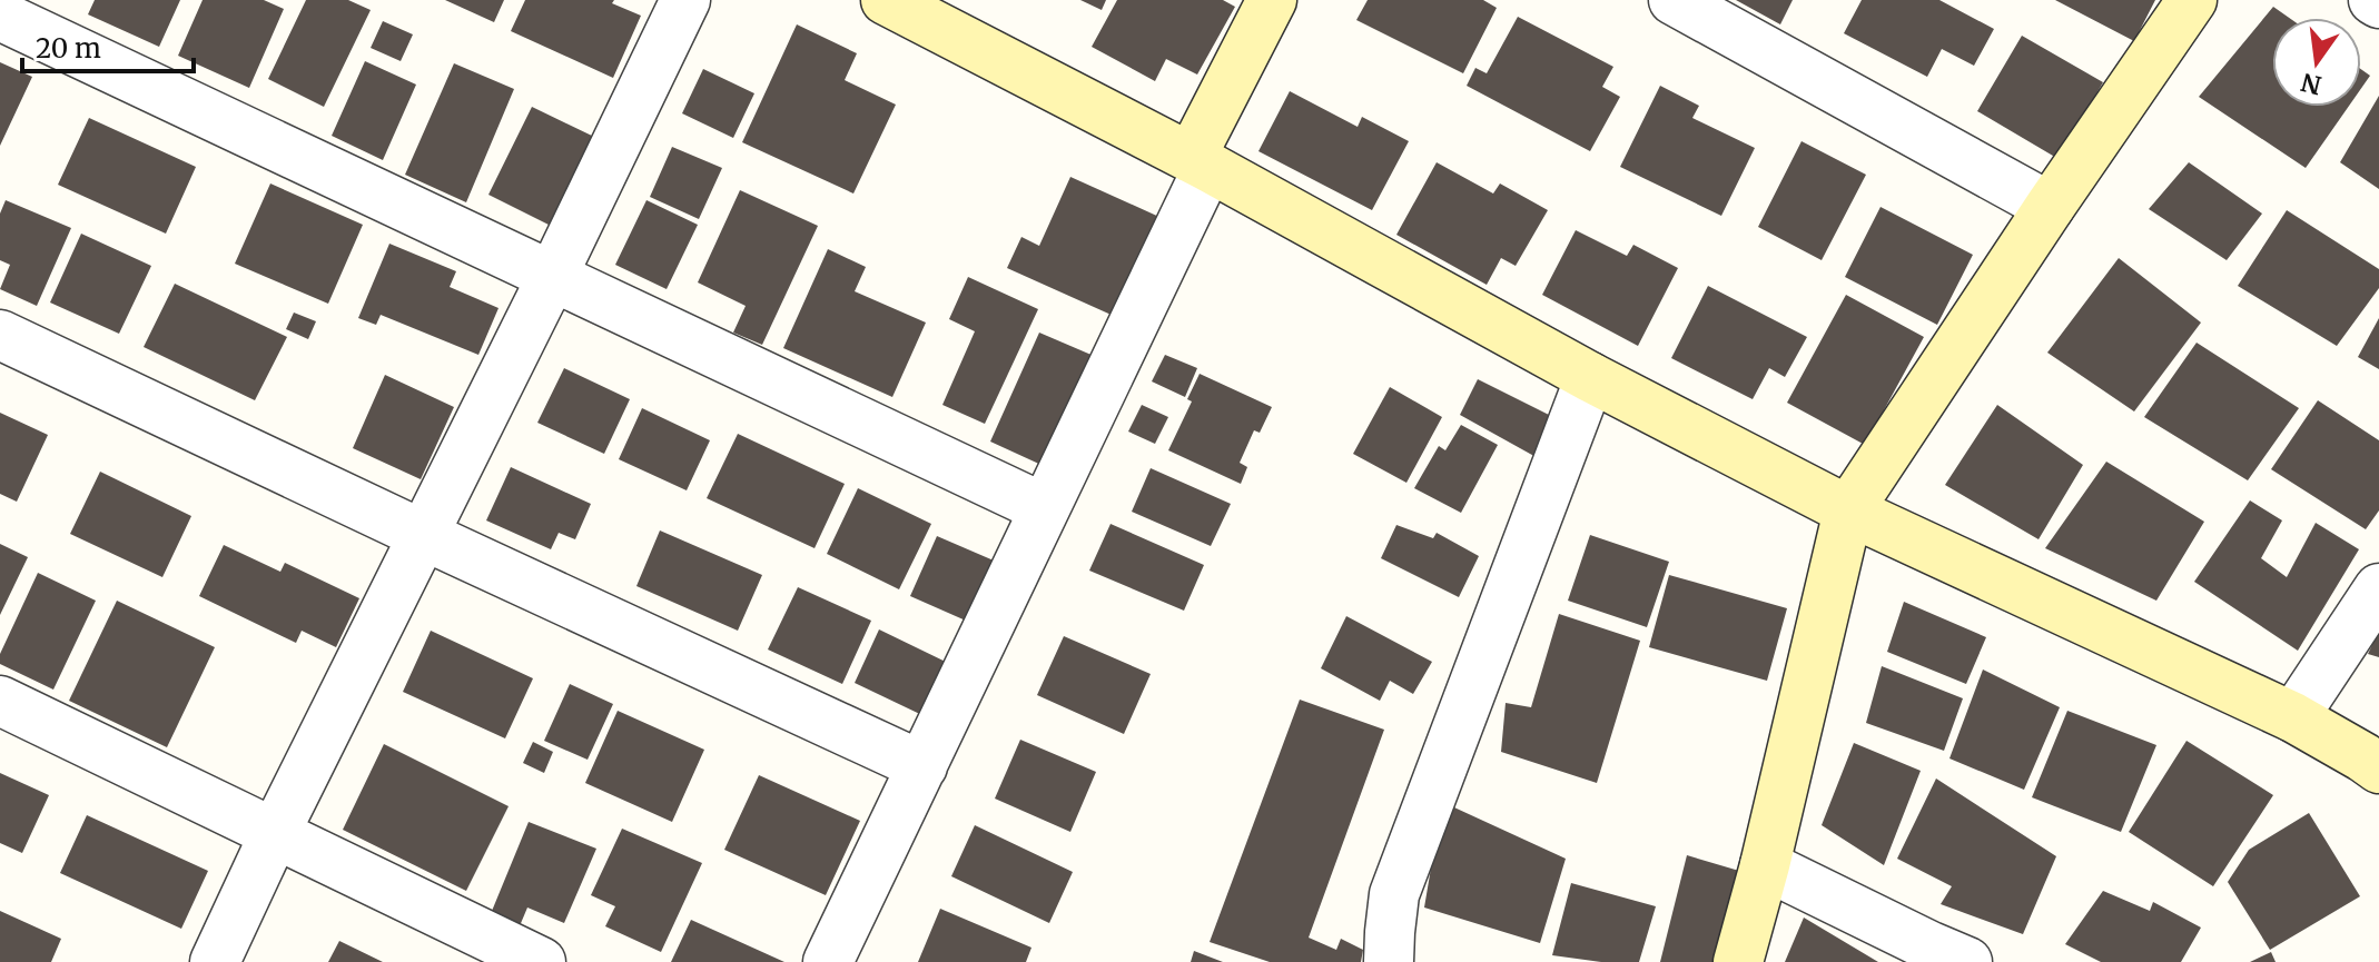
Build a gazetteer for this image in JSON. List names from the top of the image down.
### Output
{
  "scale_bar": "20 m",
  "north": "bottom"
}
